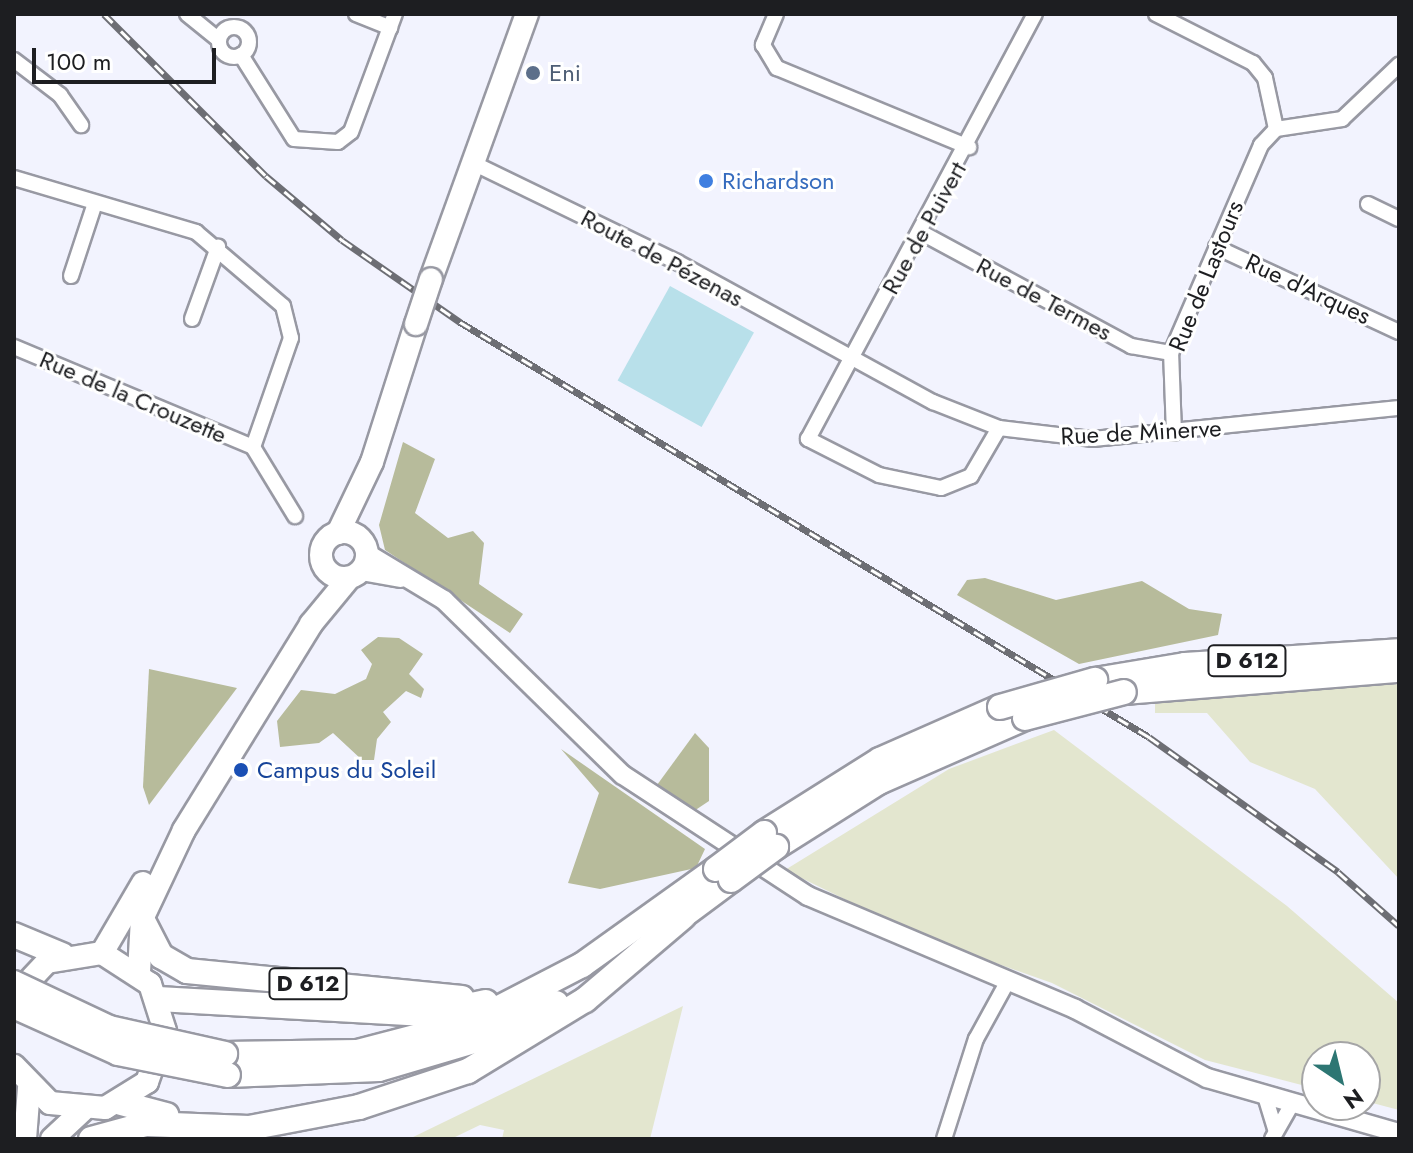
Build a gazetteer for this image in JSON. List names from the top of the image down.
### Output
{
  "streets": {
    "highway": ["D 612"],
    "street": [
      "Rue de Puivert",
      "Route de Pézenas",
      "Rue de Lastours",
      "Rue d'Arques",
      "Rue de Termes",
      "Rue de la Crouzette",
      "Rue de Minerve"
    ]
  },
  "crossings": [
    ["Rue de Puivert", "Route de Pézenas"],
    ["Rue de Puivert", "Rue de Termes"],
    ["Rue de Puivert", "Rue de Minerve"],
    ["Route de Pézenas", "Rue de Minerve"],
    ["Rue de Lastours", "Rue d'Arques"],
    ["Rue de Lastours", "Rue de Termes"],
    ["Rue de Lastours", "Rue de Minerve"]
  ],
  "places": ["Eni", "Richardson", "Campus du Soleil"],
  "scale_bar": "100 m",
  "north": "bottom right"
}
